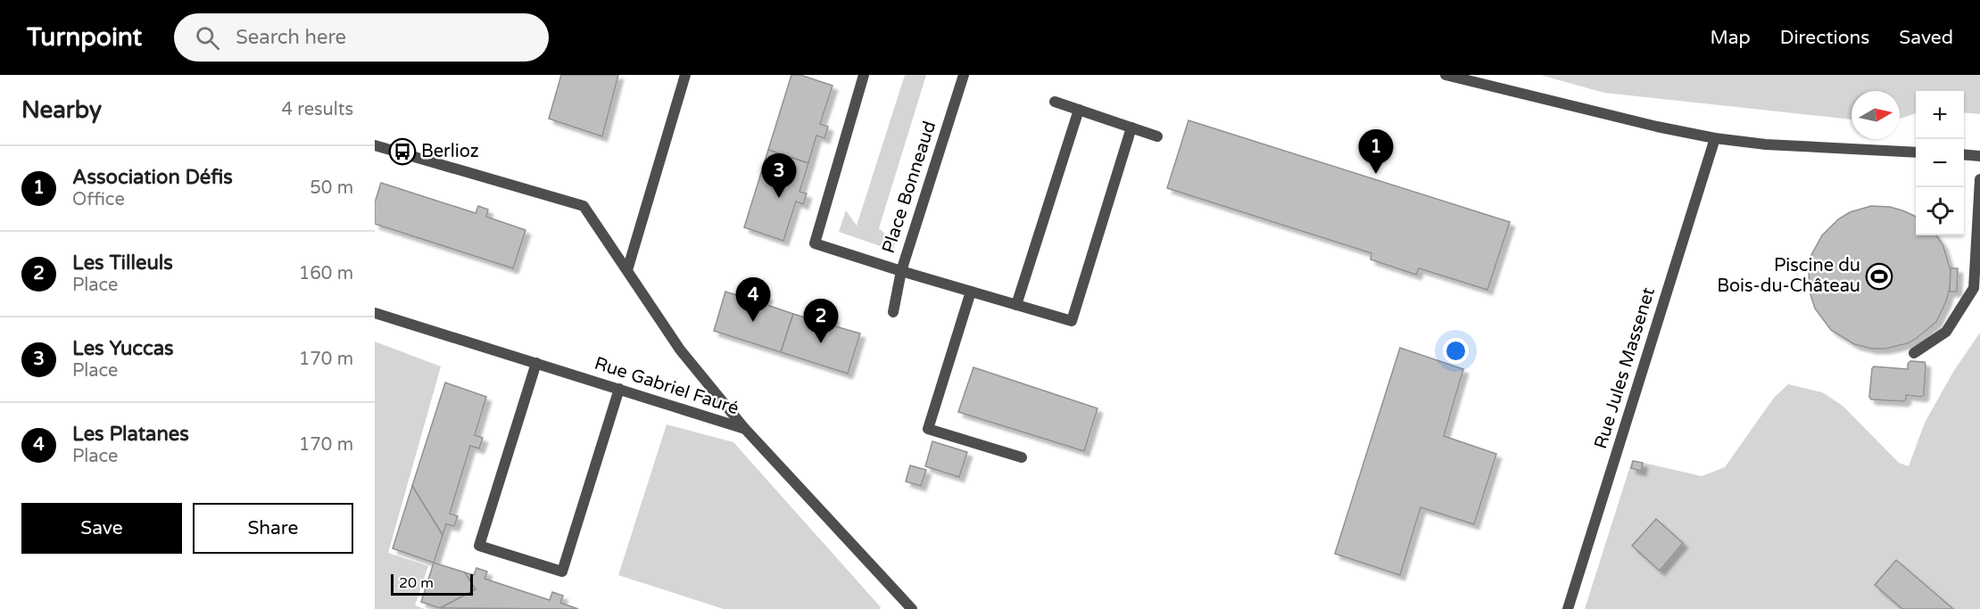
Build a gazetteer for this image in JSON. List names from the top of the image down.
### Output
{
  "streets": {
    "street": ["Place Bonneaud", "Rue Jules Massenet", "Rue Gabriel Fauré"]
  },
  "places": {
    "bus stop": ["Berlioz"],
    "sports": ["Piscine du Bois-du-Château"]
  },
  "scale_bar": "20 m",
  "north": "right",
  "page": {
    "header": "Turnpoint",
    "search": "Search here",
    "nav": ["Map", "Directions", "Saved"],
    "heading": ["Nearby", "4 results"],
    "map_buttons": ["+", "−"],
    "pins": [
      "1",
      "3",
      "4",
      "2"
    ],
    "list": [
      {
        "mark": "1",
        "name": "Association Défis",
        "note": "Office",
        "value": "50 m"
      },
      {
        "mark": "2",
        "name": "Les Tilleuls",
        "note": "Place",
        "value": "160 m"
      },
      {
        "mark": "3",
        "name": "Les Yuccas",
        "note": "Place",
        "value": "170 m"
      },
      {
        "mark": "4",
        "name": "Les Platanes",
        "note": "Place",
        "value": "170 m"
      }
    ],
    "buttons": ["Save", "Share"],
    "scale": "20 m"
  }
}
